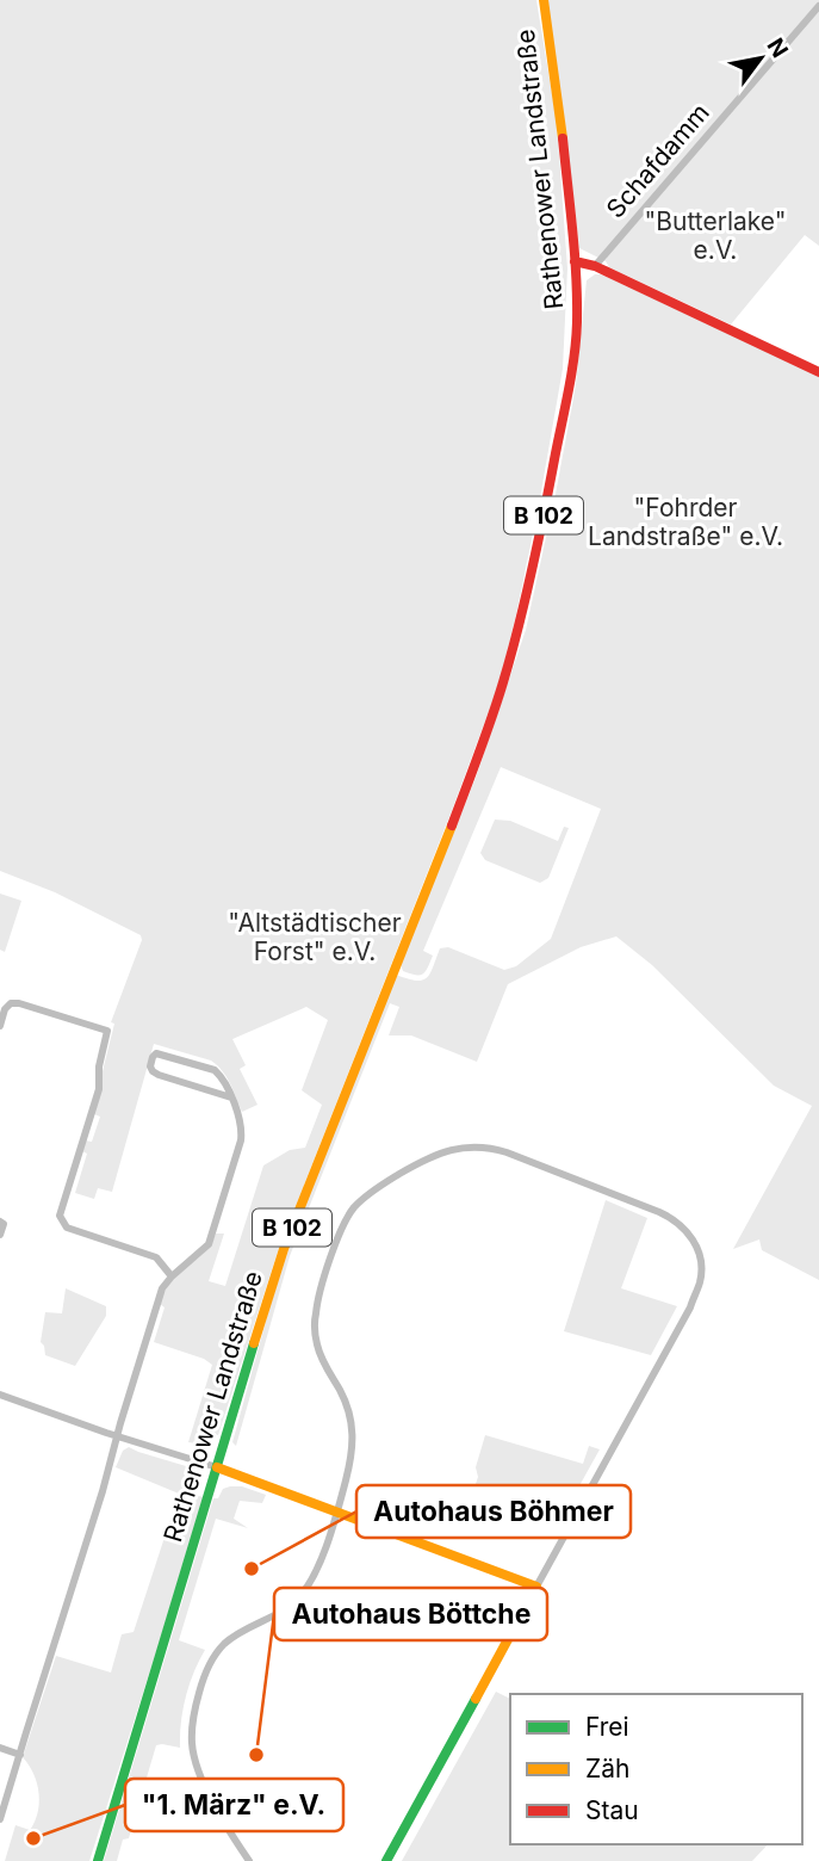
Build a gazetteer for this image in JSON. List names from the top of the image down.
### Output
{
  "streets": {
    "main road": ["Rathenower Landstraße", "B 102"],
    "street": ["Schafdamm"]
  },
  "parks": ["\"Butterlake\" e.V.", "\"Fohrder Landstraße\" e.V.", "\"Altstädtischer Forst\" e.V."],
  "places": ["Autohaus Böhmer", "Autohaus Böttche", "\"1. März\" e.V."],
  "legend": ["Frei", "Zäh", "Stau"],
  "north": "top right"
}
